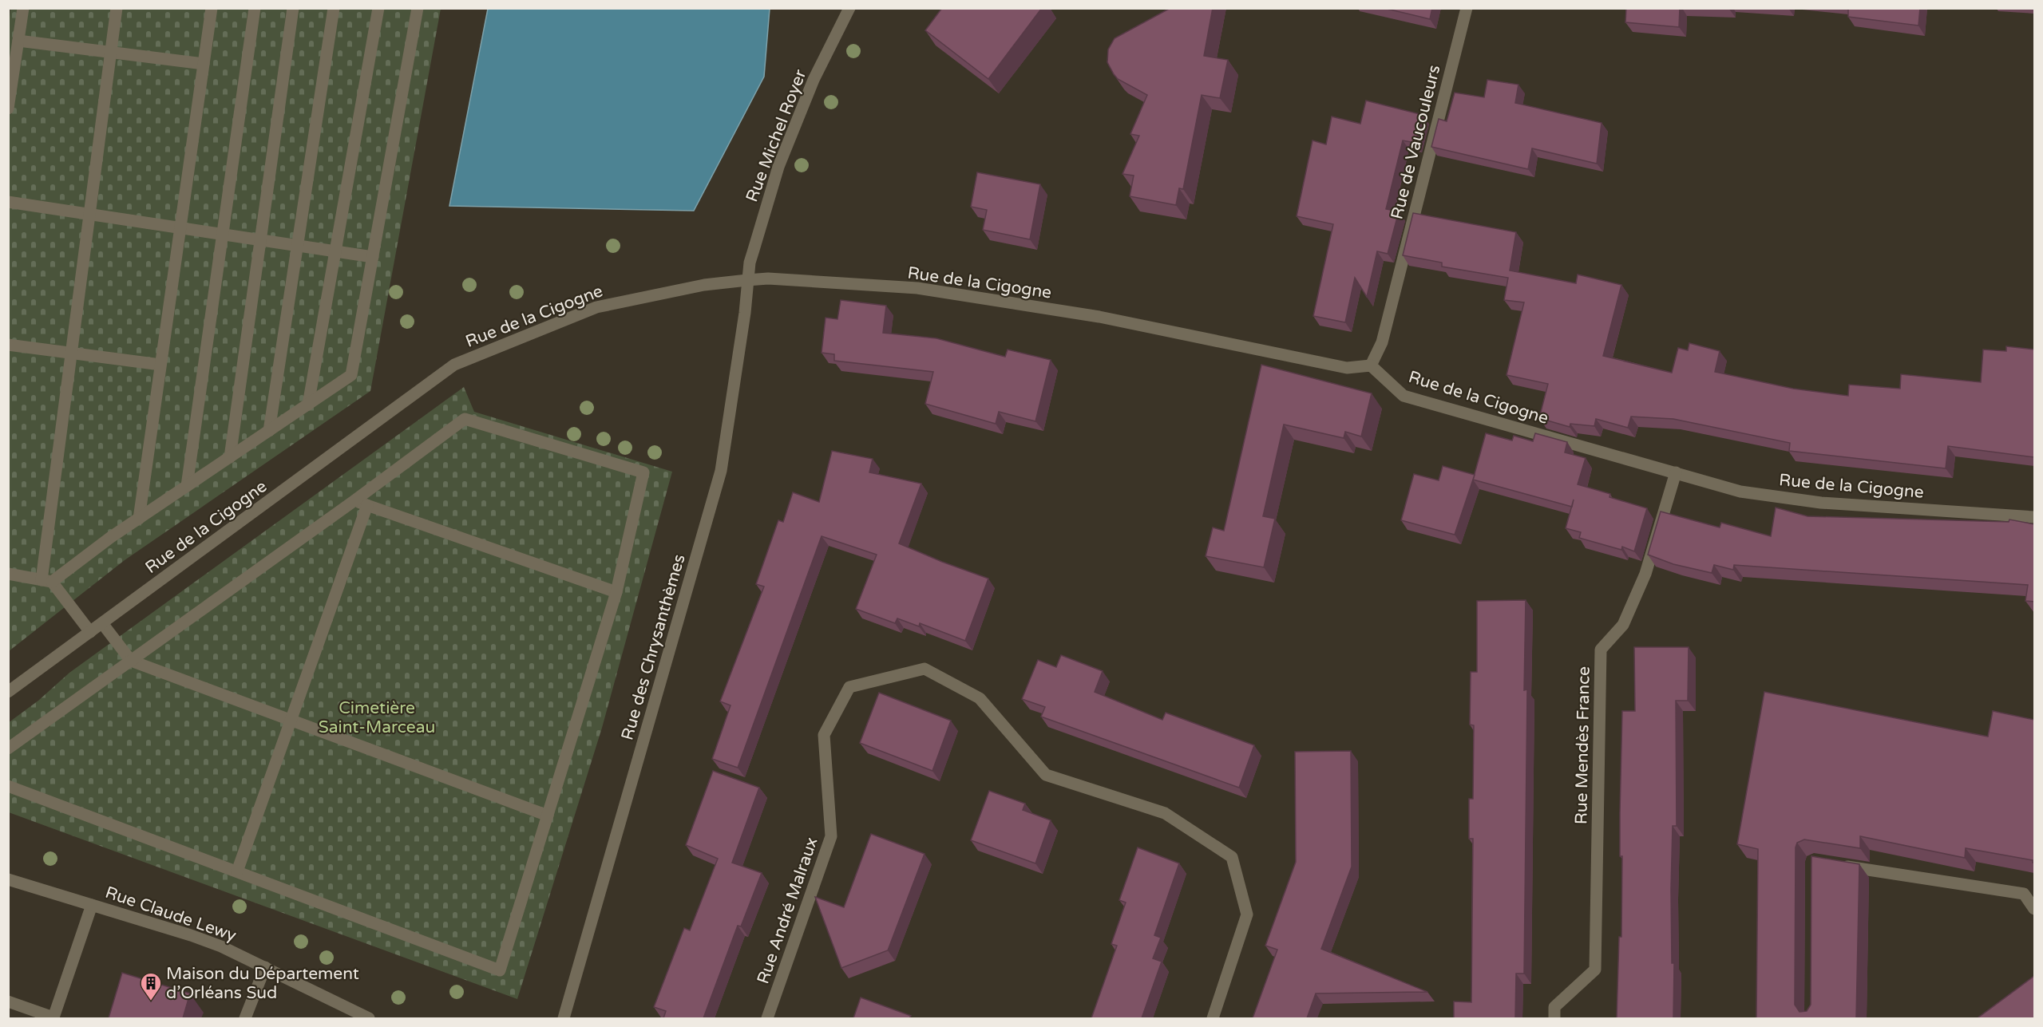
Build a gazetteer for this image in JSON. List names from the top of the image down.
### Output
{
  "streets": {
    "street": [
      "Rue Michel Royer",
      "Rue de Vaucouleurs",
      "Rue de la Cigogne",
      "Rue des Chrysanthèmes",
      "Rue Mendès France",
      "Rue André Malraux",
      "Rue Claude Lewy"
    ]
  },
  "crossings": [
    ["Rue Michel Royer", "Rue de la Cigogne"],
    ["Rue Michel Royer", "Rue des Chrysanthèmes"],
    ["Rue de Vaucouleurs", "Rue de la Cigogne"],
    ["Rue de la Cigogne", "Rue des Chrysanthèmes"],
    ["Rue de la Cigogne", "Rue Mendès France"]
  ],
  "parks": ["Cimetière Saint-Marceau"],
  "places": {
    "building": ["Maison du Département d’Orléans Sud"]
  }
}
